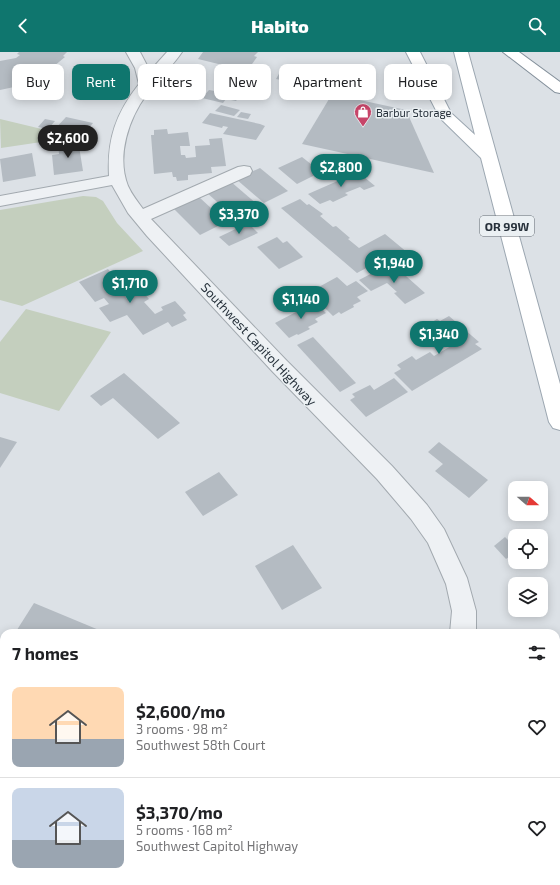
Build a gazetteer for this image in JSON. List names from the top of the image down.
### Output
{
  "streets": {
    "main road": ["OR 99W"],
    "street": ["Southwest Capitol Highway"]
  },
  "places": {
    "shop": ["Barbur Storage"]
  },
  "north": "right",
  "page": {
    "header": "Habito",
    "chip": [
      "Buy",
      "Rent",
      "Filters",
      "New",
      "Apartment",
      "House"
    ],
    "price": [
      "$2,600",
      "$2,800",
      "$3,370",
      "$1,940",
      "$1,710",
      "$1,140",
      "$1,340"
    ],
    "heading": "7 homes",
    "list": [
      {
        "name": "$2,600/mo",
        "note": "3 rooms · 98 m² · Southwest 58th Court"
      },
      {
        "name": "$3,370/mo",
        "note": "5 rooms · 168 m² · Southwest Capitol Highway"
      }
    ]
  }
}
